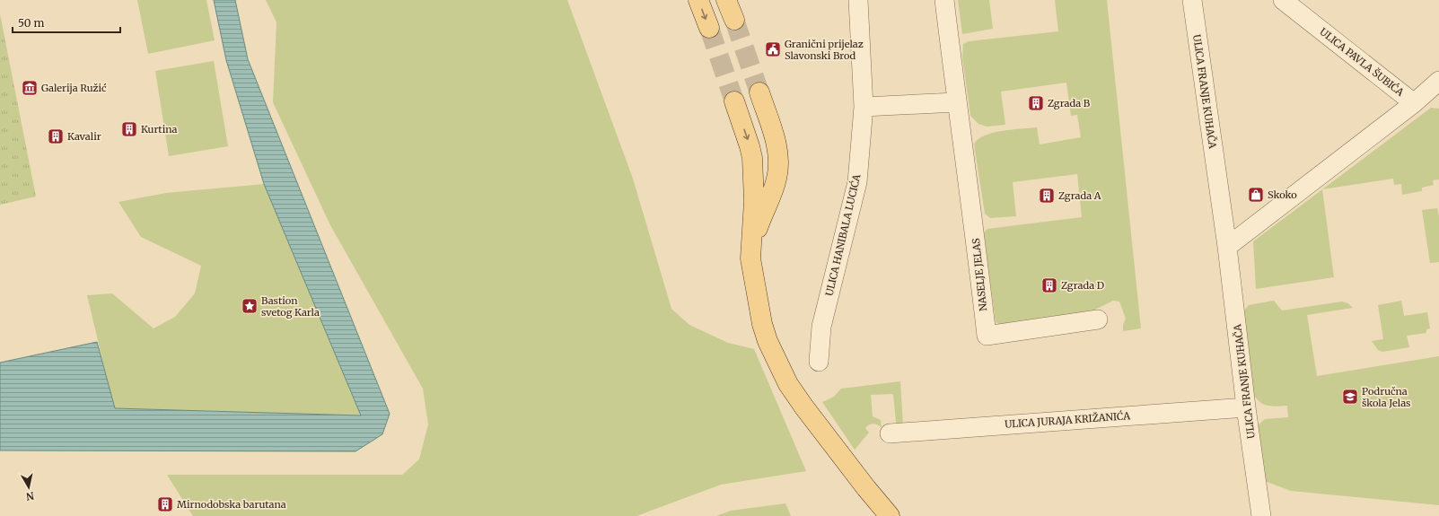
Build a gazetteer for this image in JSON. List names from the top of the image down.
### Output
{
  "streets": {
    "street": [
      "ULICA PAVLA ŠUBIĆA",
      "ULICA FRANJE KUHAČA",
      "ULICA HANIBALA LUCIĆA",
      "NASELJE JELAS",
      "ULICA JURAJA KRIŽANIĆA"
    ]
  },
  "crossings": [
    ["ULICA FRANJE KUHAČA", "ULICA JURAJA KRIŽANIĆA"]
  ],
  "places": {
    "public building": ["Granični prijelaz Slavonski Brod"],
    "museum": ["Galerija Ružić"],
    "building": [
      "Zgrada B",
      "Kurtina",
      "Kavalir",
      "Zgrada A",
      "Zgrada D",
      "Mirnodobska barutana"
    ],
    "shop": ["Skoko"],
    "place": ["Bastion svetog Karla"],
    "school or university": ["Područna škola Jelas"]
  },
  "scale_bar": "50 m",
  "north": "bottom"
}
